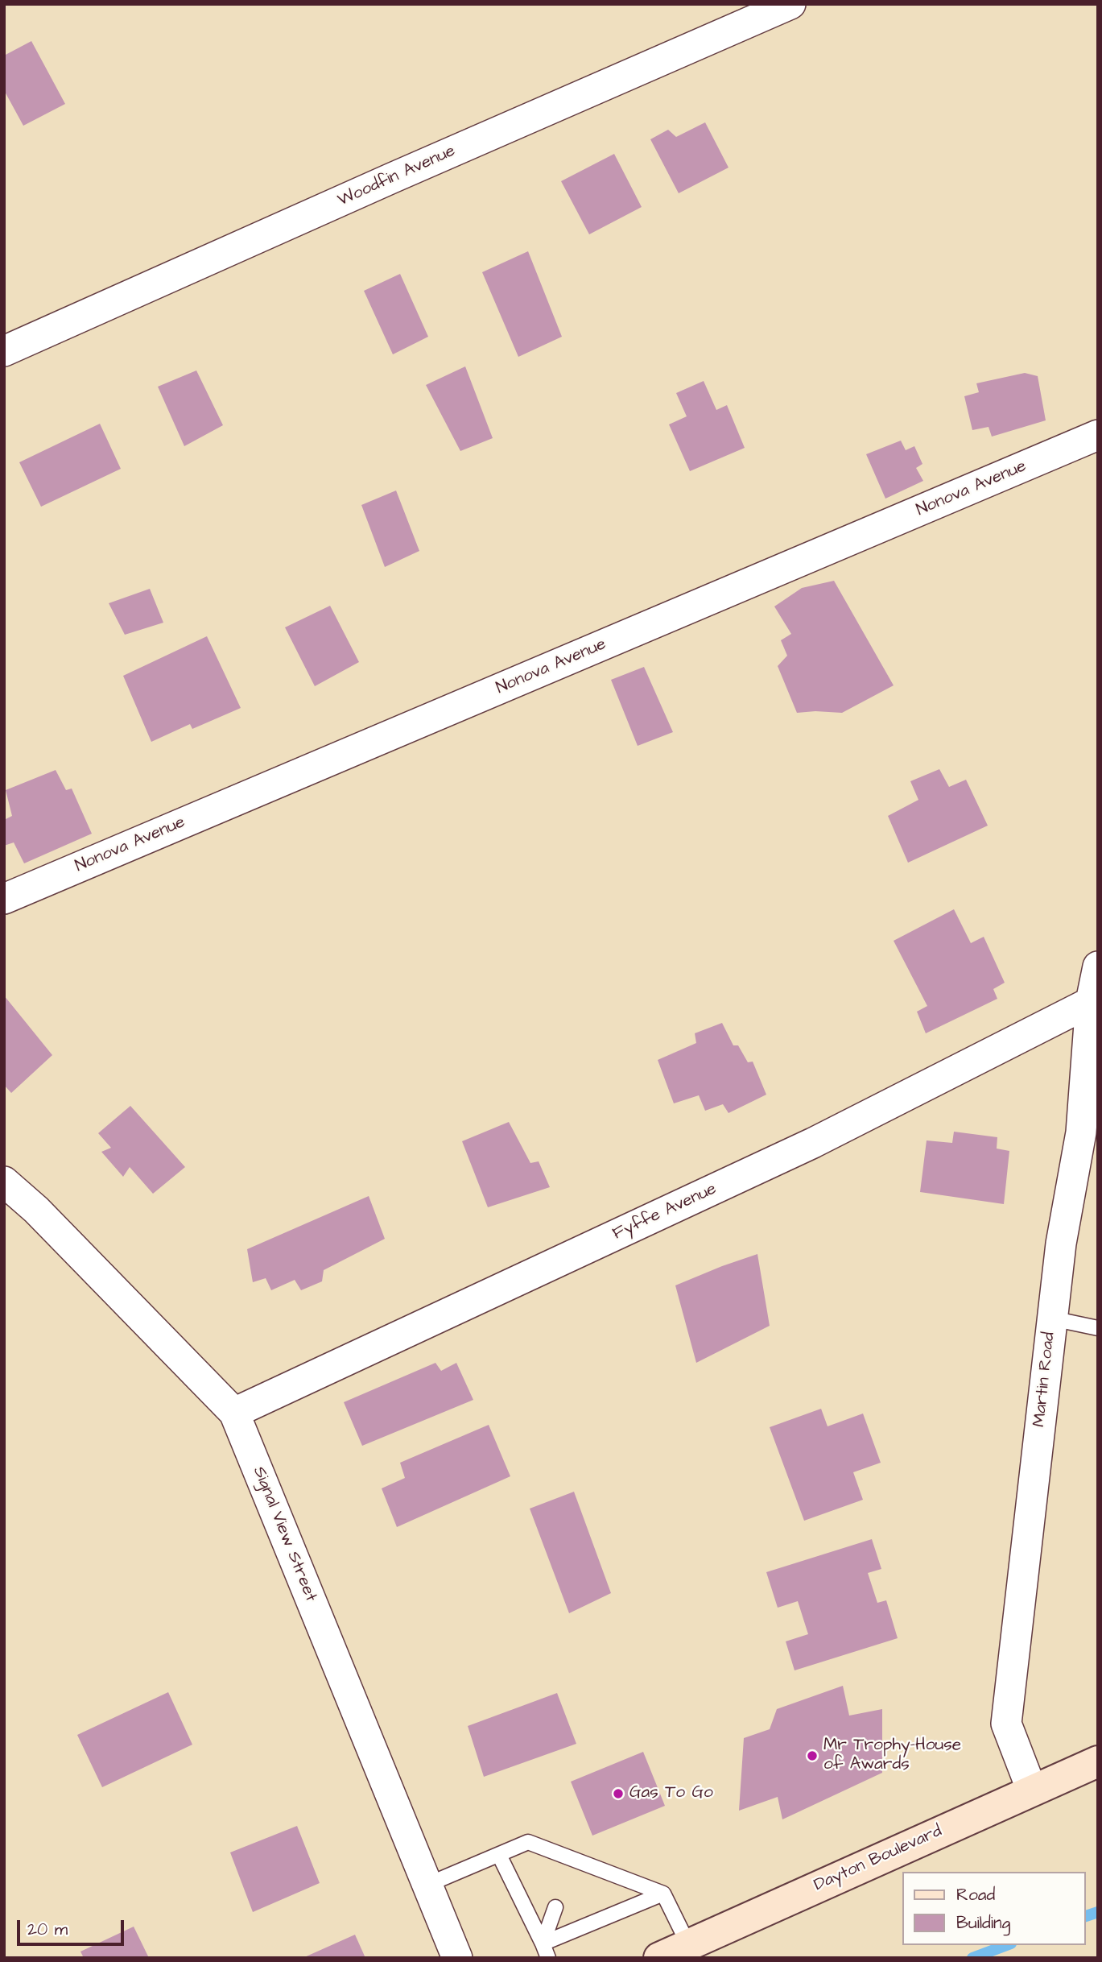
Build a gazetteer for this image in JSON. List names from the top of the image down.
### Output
{
  "streets": {
    "main road": ["Dayton Boulevard"],
    "street": [
      "Woodfin Avenue",
      "Nonova Avenue",
      "Fyffe Avenue",
      "Martin Road",
      "Signal View Street"
    ]
  },
  "crossings": [
    ["Fyffe Avenue", "Martin Road"],
    ["Fyffe Avenue", "Signal View Street"],
    ["Martin Road", "Dayton Boulevard"]
  ],
  "places": ["Mr Trophy-House of Awards", "Gas To Go"],
  "legend": ["Road", "Building"],
  "scale_bar": "20 m"
}
